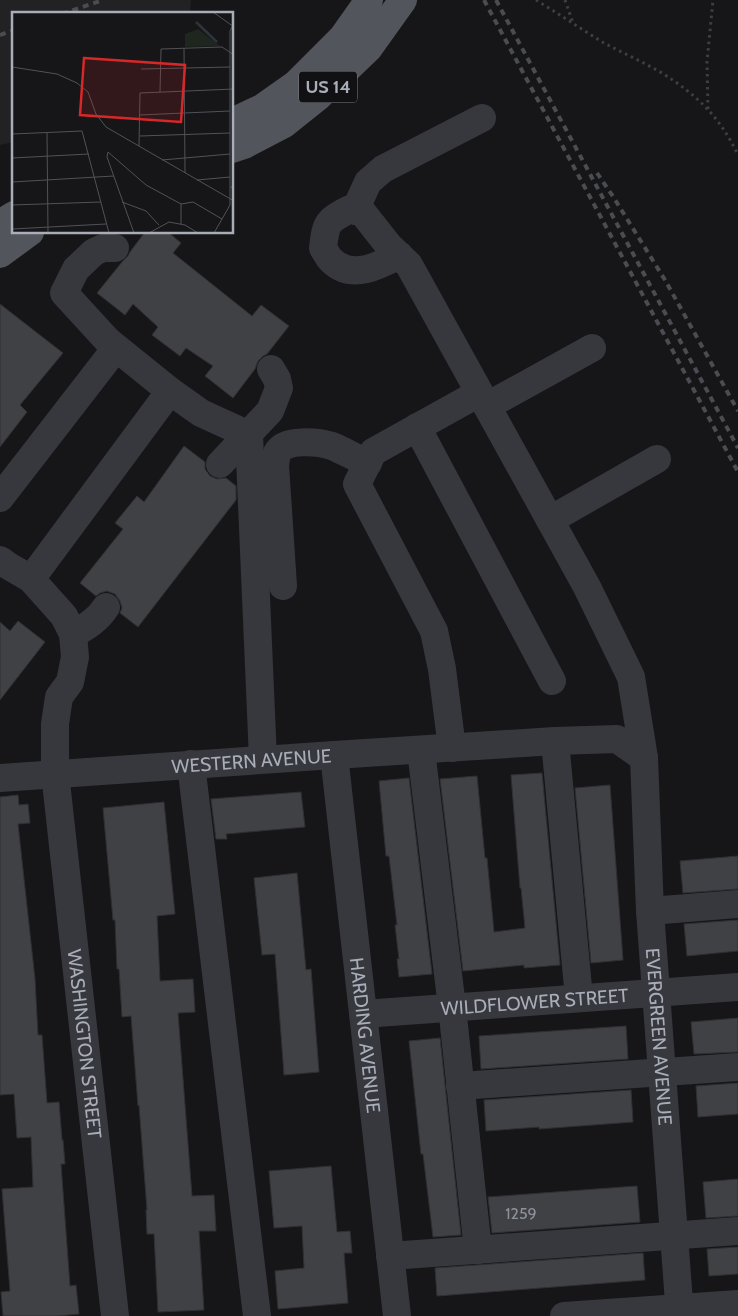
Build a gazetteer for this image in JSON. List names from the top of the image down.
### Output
{
  "streets": {
    "main road": ["US 14"],
    "street": [
      "WESTERN AVENUE",
      "WILDFLOWER STREET",
      "HARDING AVENUE",
      "EVERGREEN AVENUE",
      "WASHINGTON STREET"
    ]
  },
  "crossings": [
    ["WESTERN AVENUE", "HARDING AVENUE"],
    ["WESTERN AVENUE", "EVERGREEN AVENUE"],
    ["WESTERN AVENUE", "WASHINGTON STREET"],
    ["WILDFLOWER STREET", "HARDING AVENUE"],
    ["WILDFLOWER STREET", "EVERGREEN AVENUE"]
  ],
  "house_numbers": ["1259"]
}
